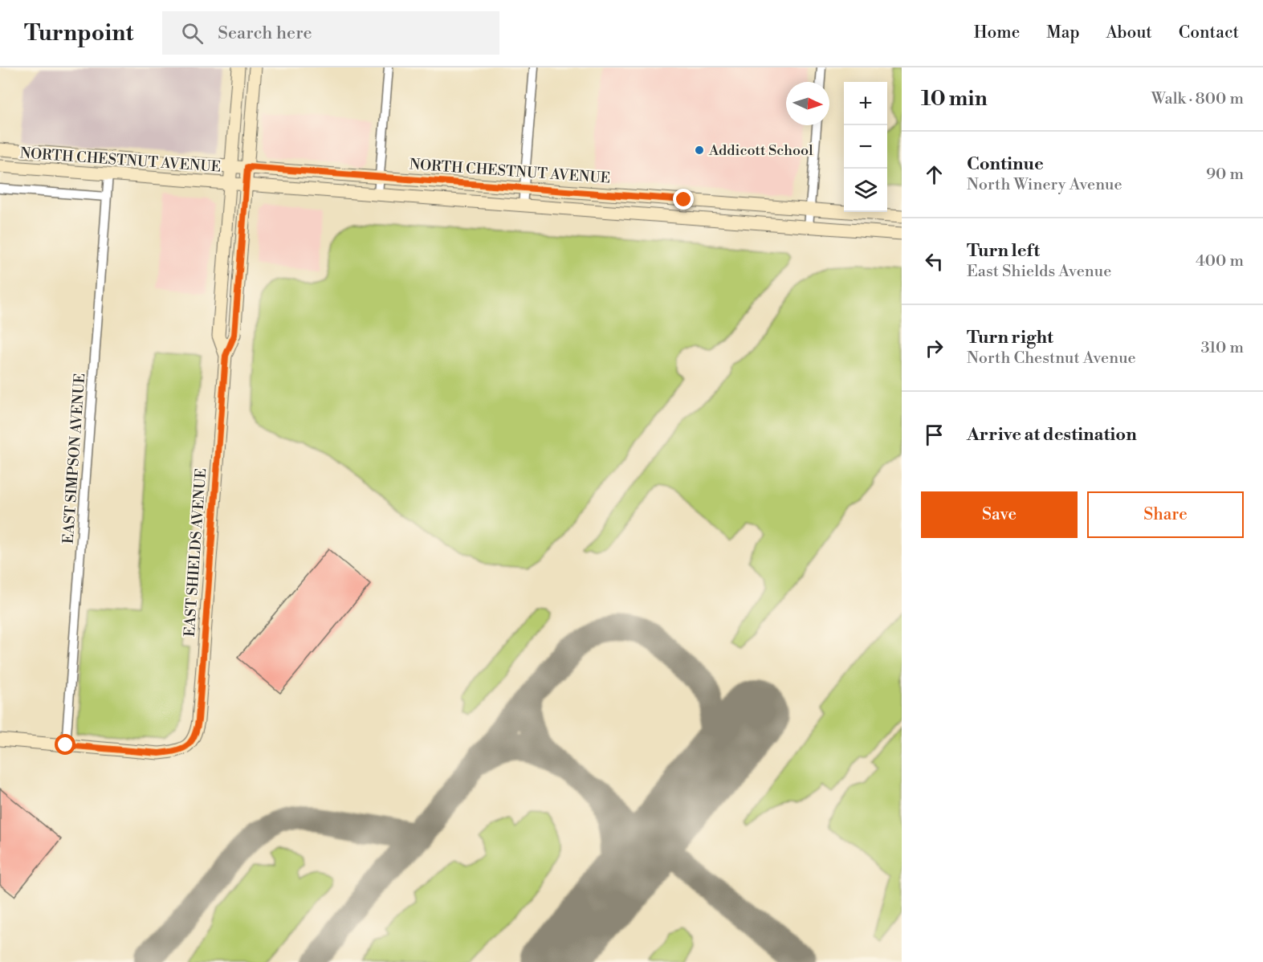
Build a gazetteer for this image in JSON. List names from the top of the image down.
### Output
{
  "streets": {
    "main road": ["NORTH CHESTNUT AVENUE", "EAST SHIELDS AVENUE"],
    "street": ["EAST SIMPSON AVENUE"]
  },
  "crossings": [
    ["NORTH CHESTNUT AVENUE", "EAST SIMPSON AVENUE"],
    ["NORTH CHESTNUT AVENUE", "EAST SHIELDS AVENUE"],
    ["EAST SIMPSON AVENUE", "EAST SHIELDS AVENUE"]
  ],
  "places": ["Addicott School"],
  "north": "right",
  "page": {
    "header": "Turnpoint",
    "search": "Search here",
    "nav": [
      "Home",
      "Map",
      "About",
      "Contact"
    ],
    "heading": ["10 min", "Walk · 800 m"],
    "map_buttons": ["+", "−"],
    "list": [
      ["Continue", "North Winery Avenue", "90 m"],
      ["Turn left", "East Shields Avenue", "400 m"],
      ["Turn right", "North Chestnut Avenue", "310 m"],
      "Arrive at destination"
    ],
    "buttons": ["Save", "Share"]
  }
}
